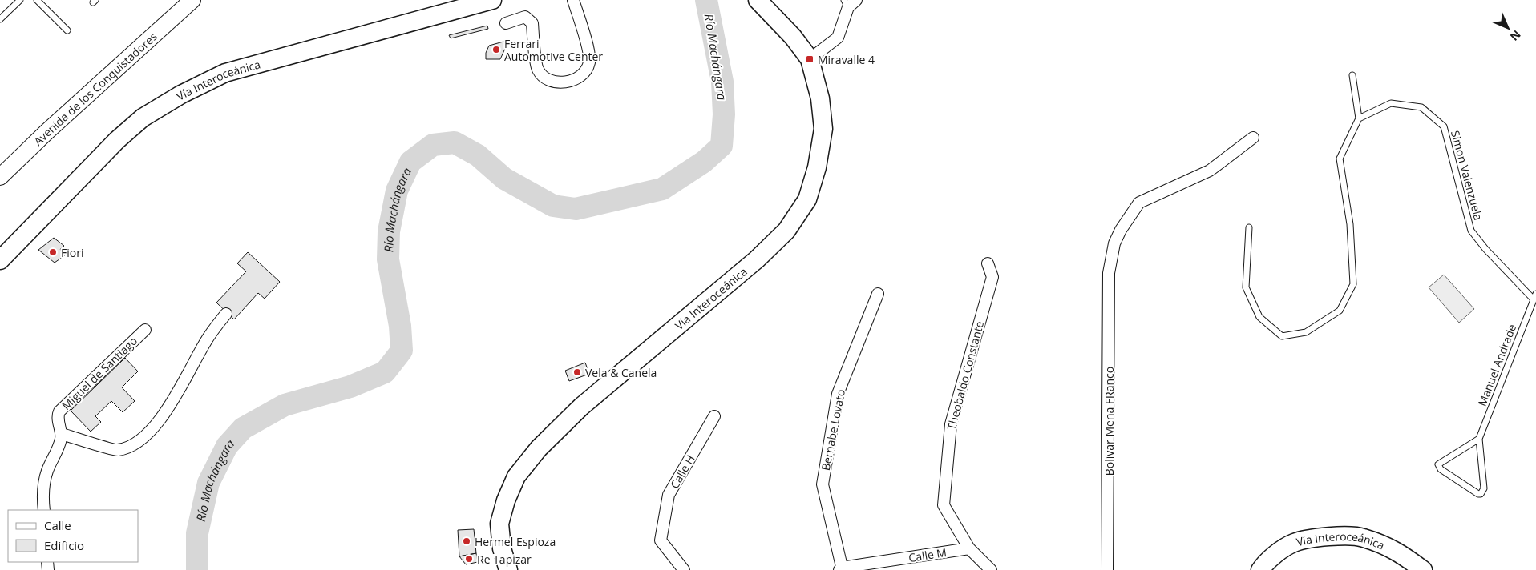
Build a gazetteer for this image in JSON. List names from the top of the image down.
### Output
{
  "streets": {
    "main road": ["Vía Interoceánica"],
    "street": [
      "Avenida de los Conquistadores",
      "Miguel de Santiago",
      "Theobaldo Constante",
      "Bolivar Mena FRanco",
      "Bernabe Lovato",
      "Calle H",
      "Calle M"
    ],
    "lane": ["Simon Valenzuela", "Manuel Andrade"]
  },
  "crossings": [
    ["Simon Valenzuela", "Manuel Andrade"],
    ["Theobaldo Constante", "Calle M"],
    ["Bernabe Lovato", "Calle M"]
  ],
  "water": ["Río Machángara"],
  "places": {
    "other": [
      "Ferrari Automotive Center",
      "Fiori",
      "Vela & Canela",
      "Hermel Espioza",
      "Re Tapizar"
    ],
    "transit": ["Miravalle 4"]
  },
  "legend": ["Calle", "Edificio"],
  "north": "bottom right"
}
